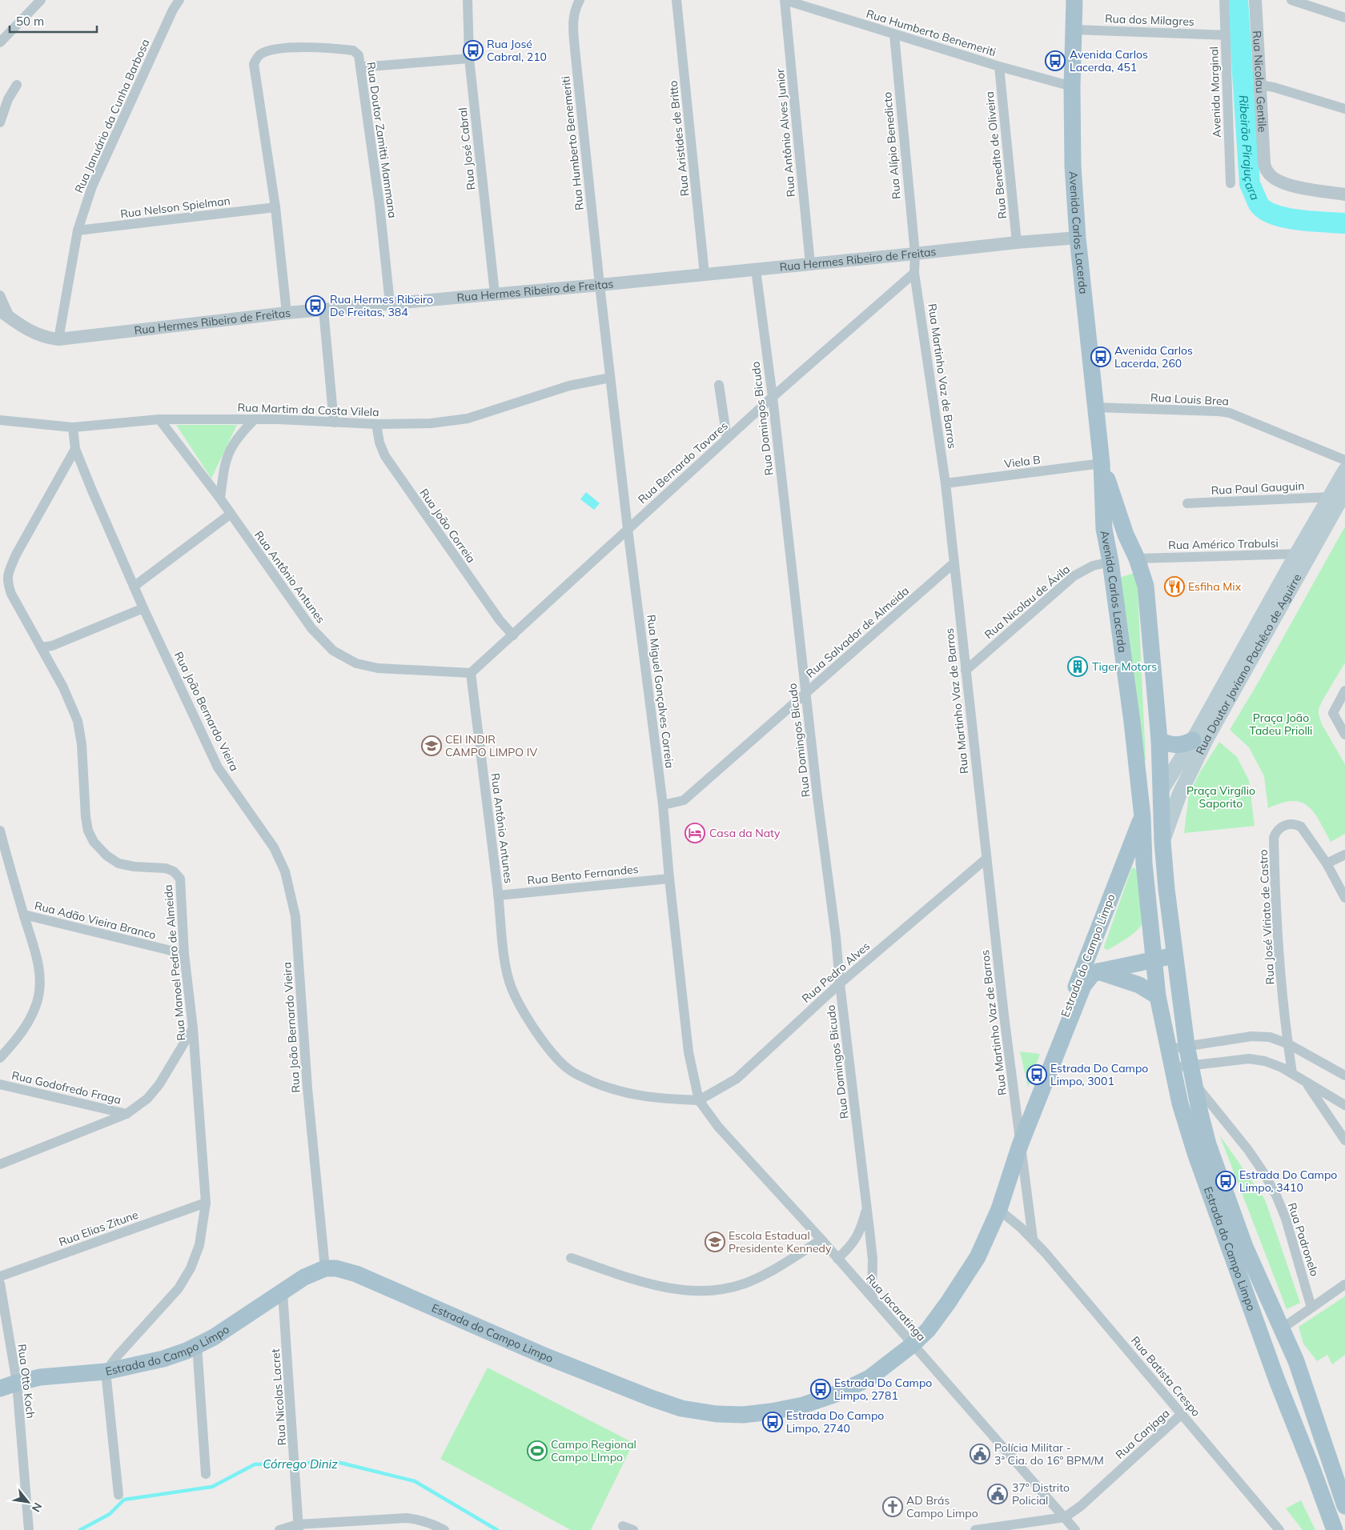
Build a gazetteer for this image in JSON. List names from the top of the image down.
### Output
{
  "streets": {
    "main road": ["Avenida Carlos Lacerda", "Rua Doutor Joviano Pachêco de Aguirre", "Estrada do Campo Limpo"],
    "street": [
      "Rua dos Milagres",
      "Rua Humberto Benemeriti",
      "Rua Nicolau Gentile",
      "Avenida Marginal",
      "Rua Januário da Cunha Barbosa",
      "Rua Antônio Alves Junior",
      "Rua Aristides de Britto",
      "Rua Doutor Zamitti Mammana",
      "Rua Alípio Benedicto",
      "Rua José Cabral",
      "Rua Benedito de Oliveira",
      "Rua Nelson Spielman",
      "Rua Hermes Ribeiro de Freitas",
      "Rua Martinho Vaz de Barros",
      "Rua Louis Brea",
      "Rua Martim da Costa Vilela",
      "Rua Domingos Bicudo",
      "Viela B",
      "Rua Bernardo Tavares",
      "Rua Paul Gauguin",
      "Rua João Correia",
      "Rua Américo Trabulsi",
      "Rua Antônio Antunes",
      "Rua Nicolau de Ávila",
      "Rua Salvador de Almeida",
      "Rua Miguel Gonçalves Correia",
      "Rua João Bernardo Vieira",
      "Rua Bento Fernandes",
      "Rua José Víriato de Castro",
      "Rua Adão Vieira Branco",
      "Rua Manoel Pedro de Almeida",
      "Rua Pedro Alves",
      "Rua Godofredo Fraga",
      "Rua Elias Zitune",
      "Rua Padronelo",
      "Rua Jacaratinga",
      "Rua Batista Crespo",
      "Rua Otto Koch",
      "Rua Nicolas Lacret",
      "Rua Canjaga"
    ]
  },
  "crossings": [
    ["Rua dos Milagres", "Avenida Marginal"],
    ["Rua dos Milagres", "Avenida Carlos Lacerda"],
    ["Rua Humberto Benemeriti", "Rua Antônio Alves Junior"],
    ["Rua Humberto Benemeriti", "Rua Alípio Benedicto"],
    ["Rua Humberto Benemeriti", "Rua Benedito de Oliveira"],
    ["Rua Humberto Benemeriti", "Avenida Carlos Lacerda"],
    ["Rua Humberto Benemeriti", "Rua Hermes Ribeiro de Freitas"],
    ["Rua Humberto Benemeriti", "Rua Miguel Gonçalves Correia"],
    ["Rua Januário da Cunha Barbosa", "Rua Nelson Spielman"],
    ["Rua Januário da Cunha Barbosa", "Rua Hermes Ribeiro de Freitas"],
    ["Rua Antônio Alves Junior", "Rua Hermes Ribeiro de Freitas"],
    ["Rua Aristides de Britto", "Rua Hermes Ribeiro de Freitas"],
    ["Rua Doutor Zamitti Mammana", "Rua Nelson Spielman"],
    ["Rua Doutor Zamitti Mammana", "Rua Hermes Ribeiro de Freitas"],
    ["Rua Alípio Benedicto", "Rua Hermes Ribeiro de Freitas"],
    ["Rua Alípio Benedicto", "Rua Martinho Vaz de Barros"],
    ["Rua José Cabral", "Rua Hermes Ribeiro de Freitas"],
    ["Rua Benedito de Oliveira", "Rua Hermes Ribeiro de Freitas"],
    ["Avenida Carlos Lacerda", "Rua Hermes Ribeiro de Freitas"],
    ["Avenida Carlos Lacerda", "Rua Louis Brea"],
    ["Avenida Carlos Lacerda", "Viela B"],
    ["Avenida Carlos Lacerda", "Rua Américo Trabulsi"],
    ["Avenida Carlos Lacerda", "Rua Nicolau de Ávila"],
    ["Avenida Carlos Lacerda", "Rua Doutor Joviano Pachêco de Aguirre"],
    ["Avenida Carlos Lacerda", "Estrada do Campo Limpo"],
    ["Rua Hermes Ribeiro de Freitas", "Rua Martinho Vaz de Barros"],
    ["Rua Hermes Ribeiro de Freitas", "Rua Domingos Bicudo"],
    ["Rua Hermes Ribeiro de Freitas", "Rua Miguel Gonçalves Correia"],
    ["Rua Martinho Vaz de Barros", "Viela B"],
    ["Rua Martinho Vaz de Barros", "Rua Bernardo Tavares"],
    ["Rua Martinho Vaz de Barros", "Rua Nicolau de Ávila"],
    ["Rua Martinho Vaz de Barros", "Rua Salvador de Almeida"],
    ["Rua Martinho Vaz de Barros", "Estrada do Campo Limpo"],
    ["Rua Martinho Vaz de Barros", "Rua Pedro Alves"],
    ["Rua Martim da Costa Vilela", "Rua João Correia"],
    ["Rua Martim da Costa Vilela", "Rua Antônio Antunes"],
    ["Rua Martim da Costa Vilela", "Rua Miguel Gonçalves Correia"],
    ["Rua Martim da Costa Vilela", "Rua João Bernardo Vieira"],
    ["Rua Domingos Bicudo", "Rua Bernardo Tavares"],
    ["Rua Domingos Bicudo", "Rua Salvador de Almeida"],
    ["Rua Domingos Bicudo", "Rua Pedro Alves"],
    ["Rua Domingos Bicudo", "Rua Jacaratinga"],
    ["Rua Bernardo Tavares", "Rua João Correia"],
    ["Rua Bernardo Tavares", "Rua Antônio Antunes"],
    ["Rua Bernardo Tavares", "Rua Miguel Gonçalves Correia"],
    ["Rua Paul Gauguin", "Rua Doutor Joviano Pachêco de Aguirre"],
    ["Rua Américo Trabulsi", "Rua Doutor Joviano Pachêco de Aguirre"],
    ["Rua Antônio Antunes", "Rua Miguel Gonçalves Correia"],
    ["Rua Antônio Antunes", "Rua Bento Fernandes"],
    ["Rua Antônio Antunes", "Rua Pedro Alves"],
    ["Rua Antônio Antunes", "Rua Jacaratinga"],
    ["Rua Salvador de Almeida", "Rua Miguel Gonçalves Correia"],
    ["Rua Doutor Joviano Pachêco de Aguirre", "Estrada do Campo Limpo"],
    ["Rua Miguel Gonçalves Correia", "Rua Bento Fernandes"],
    ["Rua Miguel Gonçalves Correia", "Rua Pedro Alves"],
    ["Rua Miguel Gonçalves Correia", "Rua Jacaratinga"],
    ["Rua João Bernardo Vieira", "Estrada do Campo Limpo"],
    ["Rua João Bernardo Vieira", "Rua Manoel Pedro de Almeida"],
    ["Rua Adão Vieira Branco", "Rua Manoel Pedro de Almeida"],
    ["Estrada do Campo Limpo", "Rua Manoel Pedro de Almeida"],
    ["Estrada do Campo Limpo", "Rua Padronelo"],
    ["Estrada do Campo Limpo", "Rua Jacaratinga"],
    ["Estrada do Campo Limpo", "Rua Batista Crespo"],
    ["Estrada do Campo Limpo", "Rua Otto Koch"],
    ["Estrada do Campo Limpo", "Rua Nicolas Lacret"],
    ["Rua Manoel Pedro de Almeida", "Rua Elias Zitune"],
    ["Rua Pedro Alves", "Rua Jacaratinga"],
    ["Rua Jacaratinga", "Rua Canjaga"],
    ["Rua Batista Crespo", "Rua Canjaga"]
  ],
  "water": ["Ribeirão Pirajuçara", "Córrego Diniz"],
  "parks": ["Praça João Tadeu Priolli", "Praça Virgílio Saporito"],
  "places": {
    "bus stop": [
      "Rua José Cabral, 210",
      "Avenida Carlos Lacerda, 451",
      "Rua Hermes Ribeiro De Freitas, 384",
      "Avenida Carlos Lacerda, 260",
      "Estrada Do Campo Limpo, 3001",
      "Estrada Do Campo Limpo, 3410",
      "Estrada Do Campo Limpo, 2781",
      "Estrada Do Campo Limpo, 2740"
    ],
    "restaurant": ["Esfiha Mix"],
    "building": ["Tiger Motors"],
    "school or university": ["CEI INDIR CAMPO LIMPO IV", "Escola Estadual Presidente Kennedy"],
    "hotel": ["Casa da Naty"],
    "sports": ["Campo Regional Campo LImpo"],
    "public building": ["Polícia Militar - 3ª Cia. do 16º BPM/M", "37º Distrito Policial"],
    "church": ["AD Brás Campo Limpo"]
  },
  "scale_bar": "50 m",
  "north": "bottom right"
}
